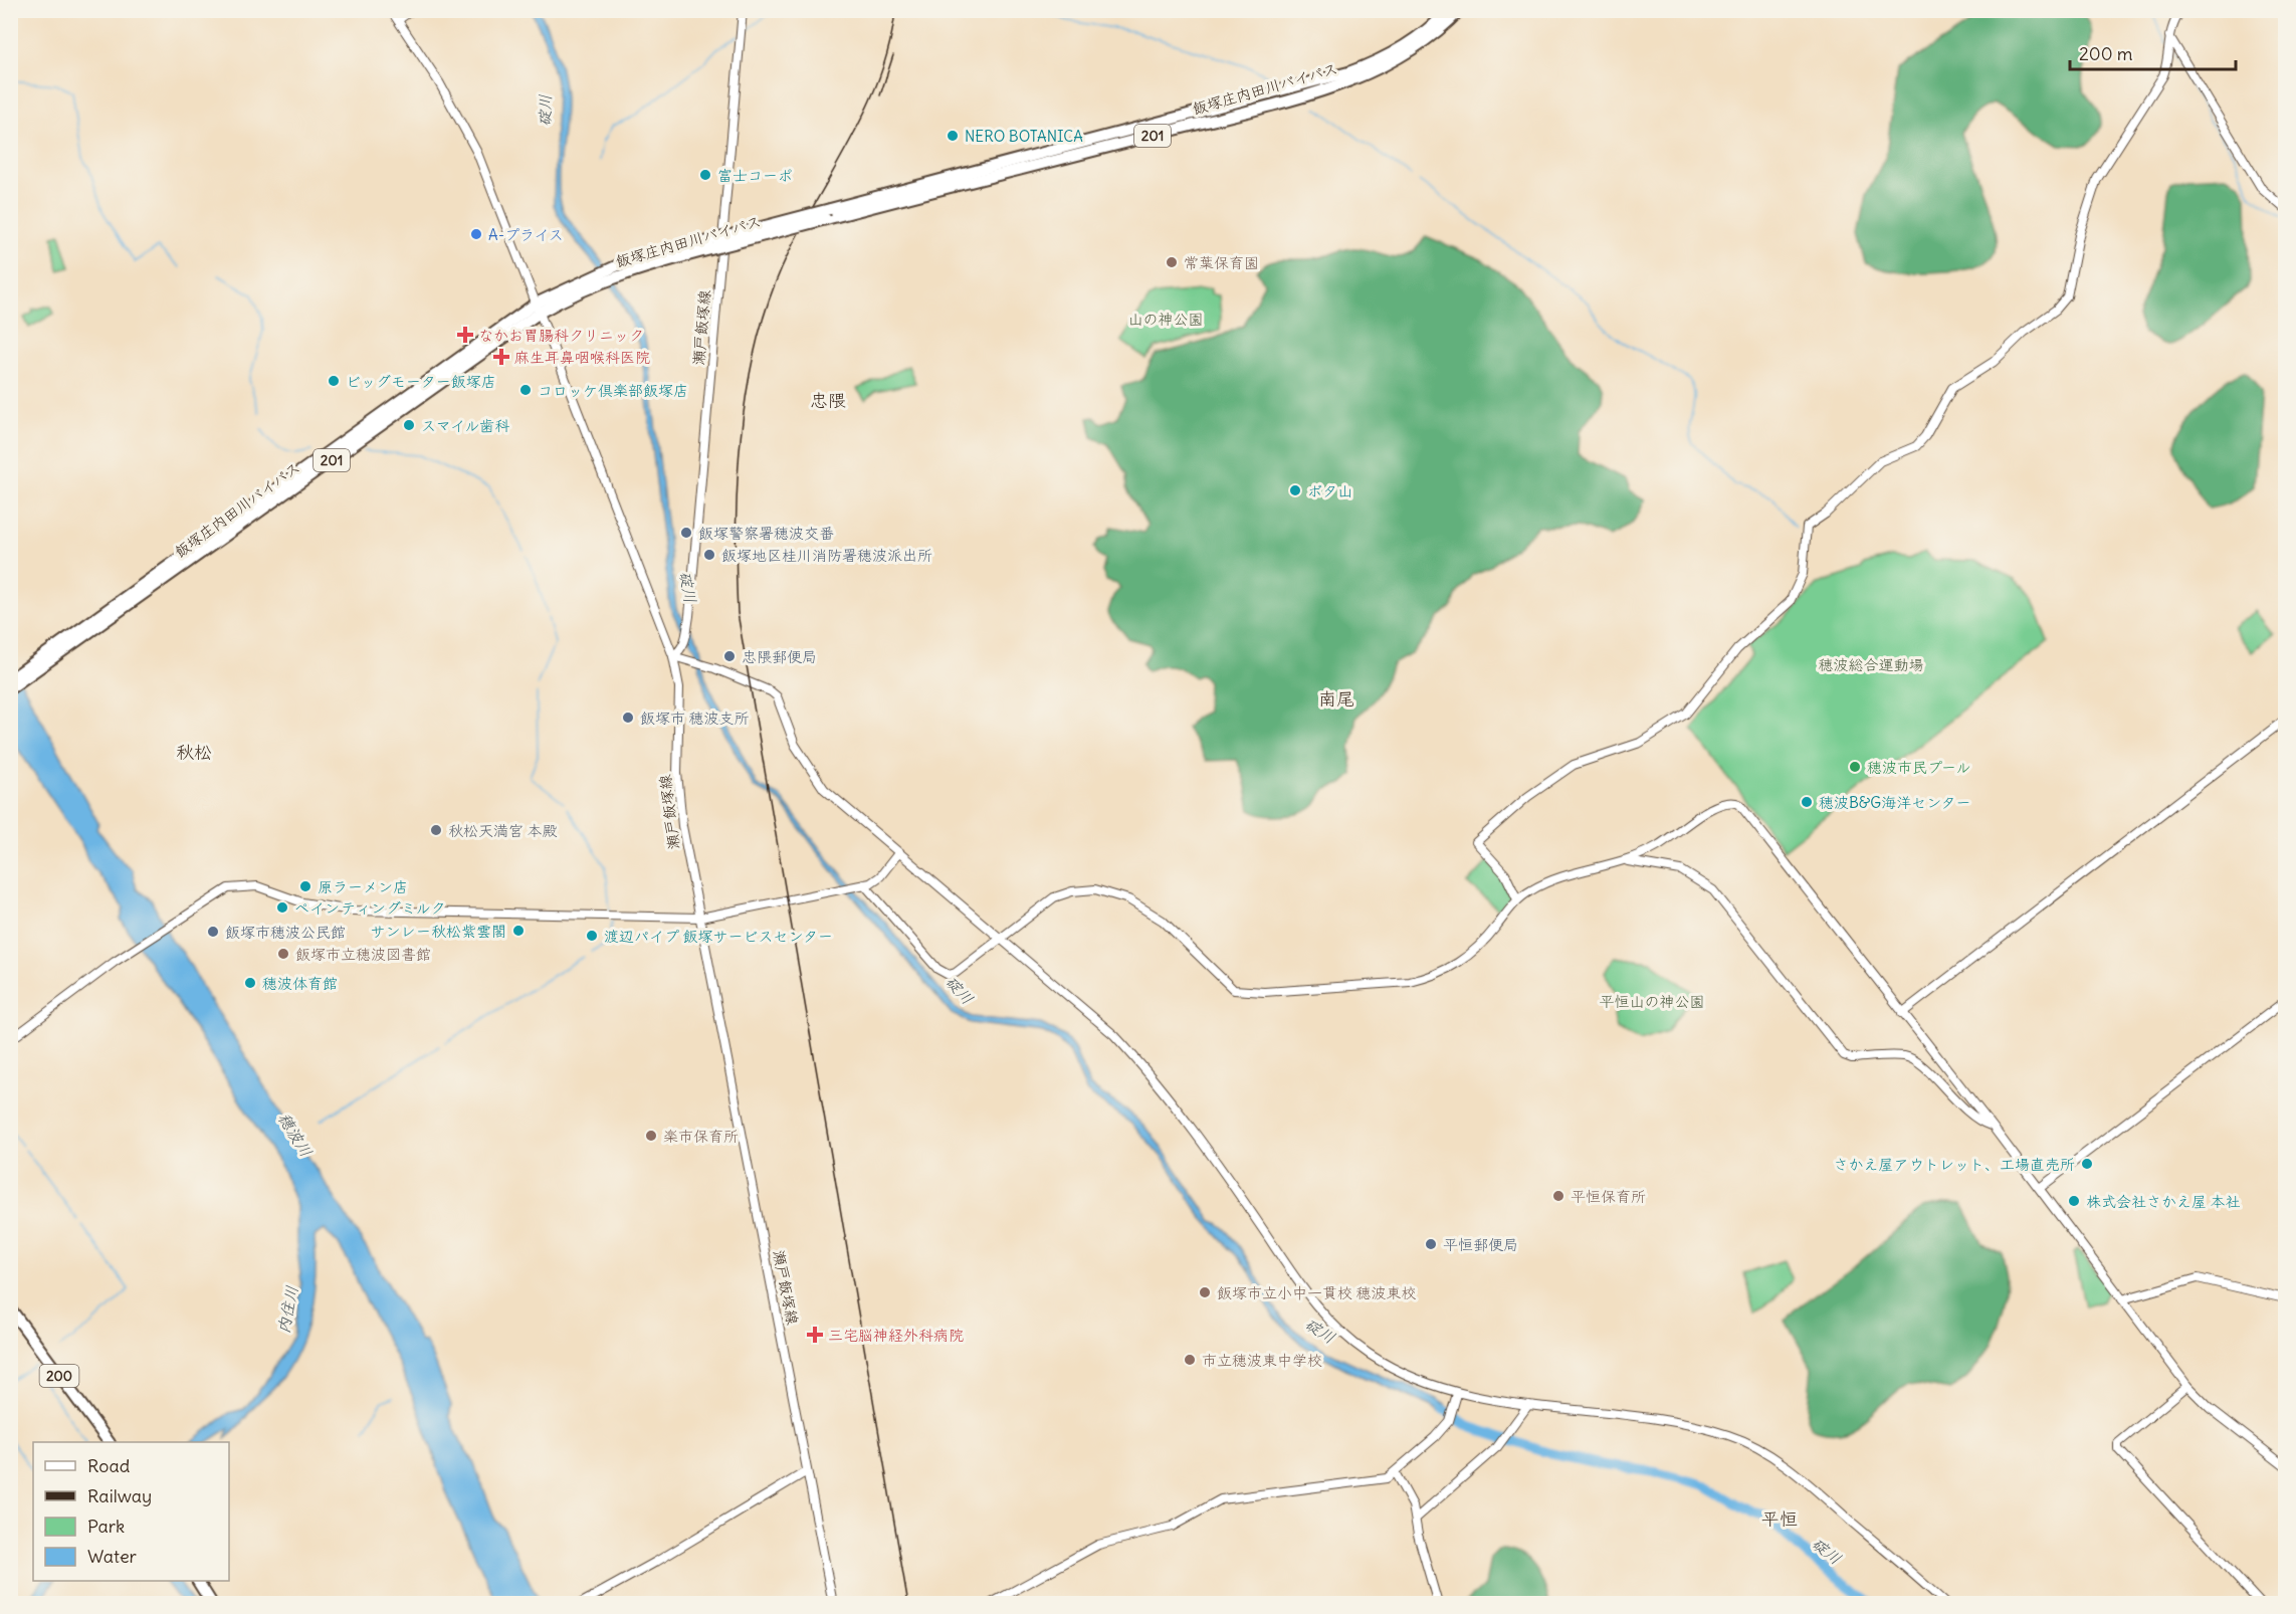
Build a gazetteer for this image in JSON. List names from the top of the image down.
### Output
{
  "streets": {
    "highway": ["飯塚庄内田川バイパス", "201", "200"],
    "street": ["瀬戸飯塚線"]
  },
  "districts": [
    "忠隈",
    "南尾",
    "秋松",
    "平恒"
  ],
  "water": ["碇川", "穂波川", "内住川"],
  "parks": ["山の神公園", "穂波総合運動場", "平恒山の神公園"],
  "places": {
    "other": [
      "NERO BOTANICA",
      "富士コーポ",
      "A-プライス",
      "常葉保育園",
      "ビッグモーター飯塚店",
      "コロッケ倶楽部飯塚店",
      "スマイル歯科",
      "ボタ山",
      "飯塚警察署穂波交番",
      "飯塚地区桂川消防署穂波派出所",
      "忠隈郵便局",
      "飯塚市 穂波支所",
      "穂波市民プール",
      "穂波B&G海洋センター",
      "秋松天満宮 本殿",
      "原ラーメン店",
      "ペインティングミルク",
      "サンレー秋松紫雲閣",
      "飯塚市穂波公民館",
      "渡辺パイプ 飯塚サービスセンター",
      "飯塚市立穂波図書館",
      "穂波体育館",
      "楽市保育所",
      "さかえ屋アウトレット、工場直売所",
      "平恒保育所",
      "株式会社さかえ屋 本社",
      "平恒郵便局",
      "飯塚市立小中一貫校 穂波東校",
      "市立穂波東中学校"
    ],
    "health": ["なかお胃腸科クリニック", "麻生耳鼻咽喉科医院", "三宅脳神経外科病院"]
  },
  "legend": [
    "Road",
    "Railway",
    "Park",
    "Water"
  ],
  "scale_bar": "200 m"
}
